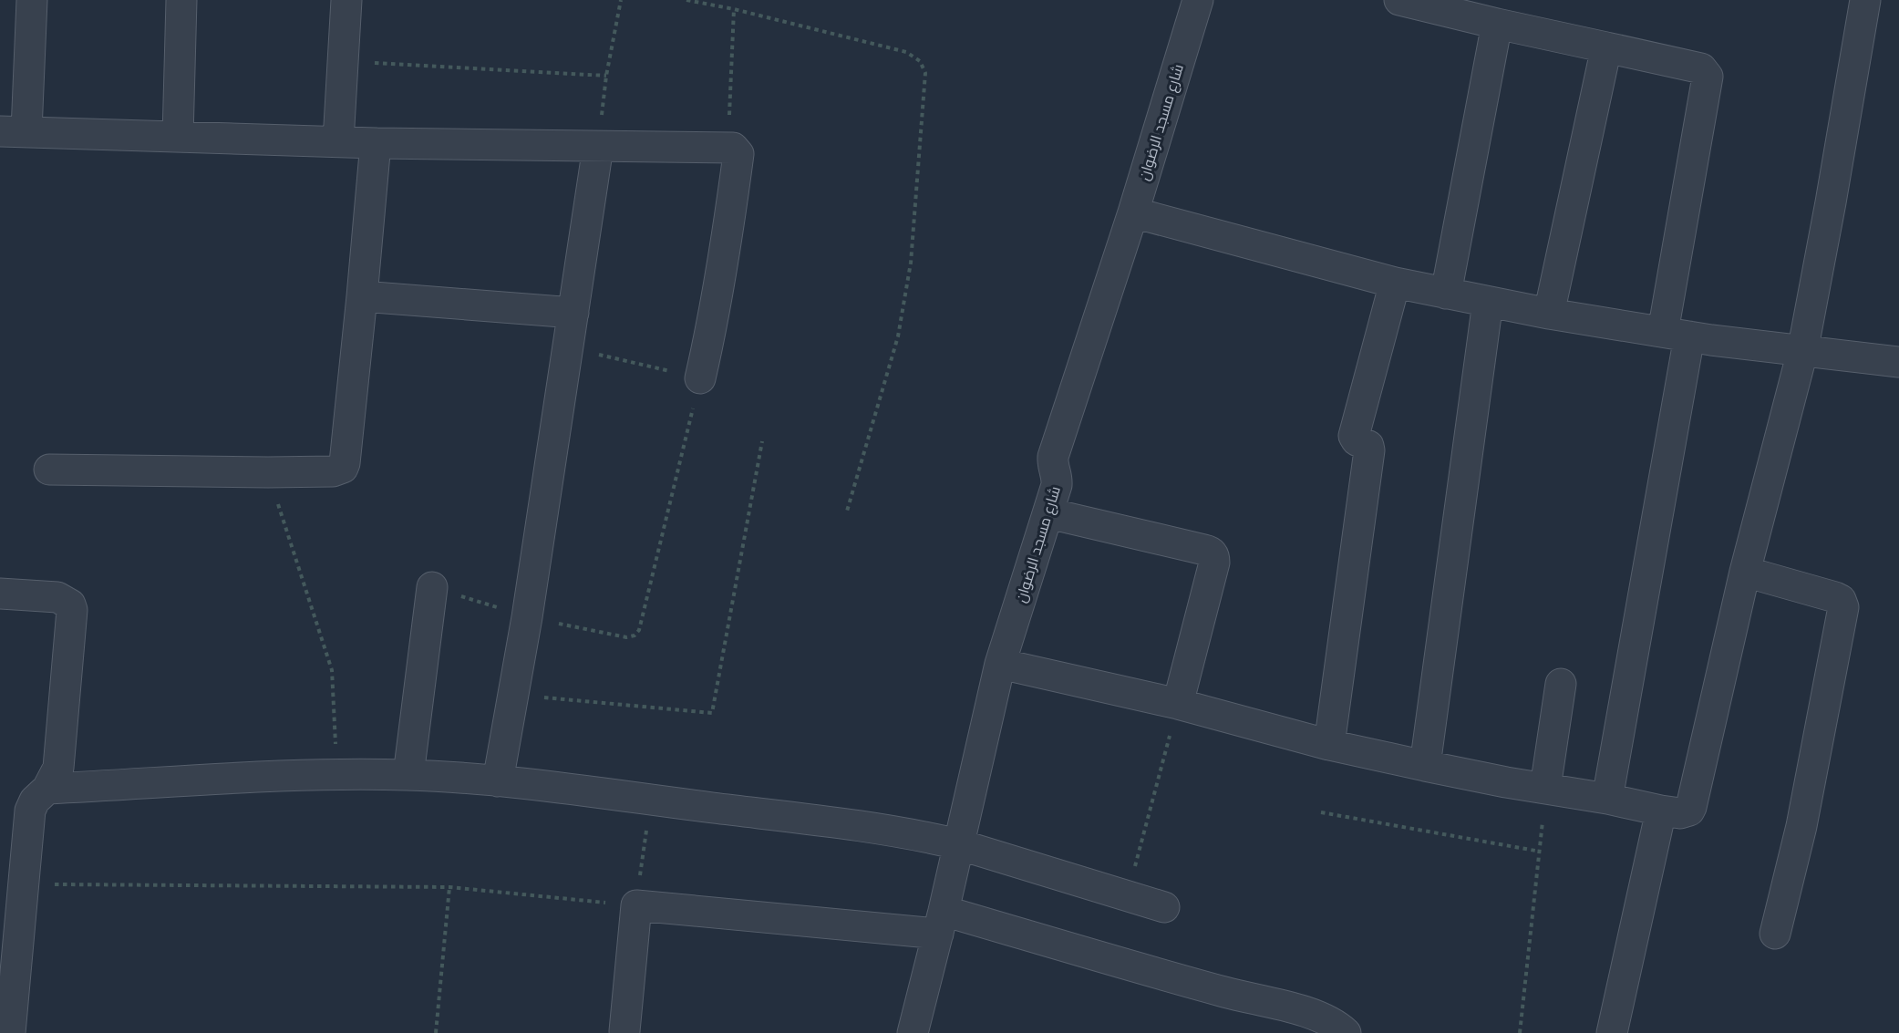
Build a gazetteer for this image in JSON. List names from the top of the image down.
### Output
{
  "streets": {
    "street": ["شارع مسجد الرضوان"]
  }
}
